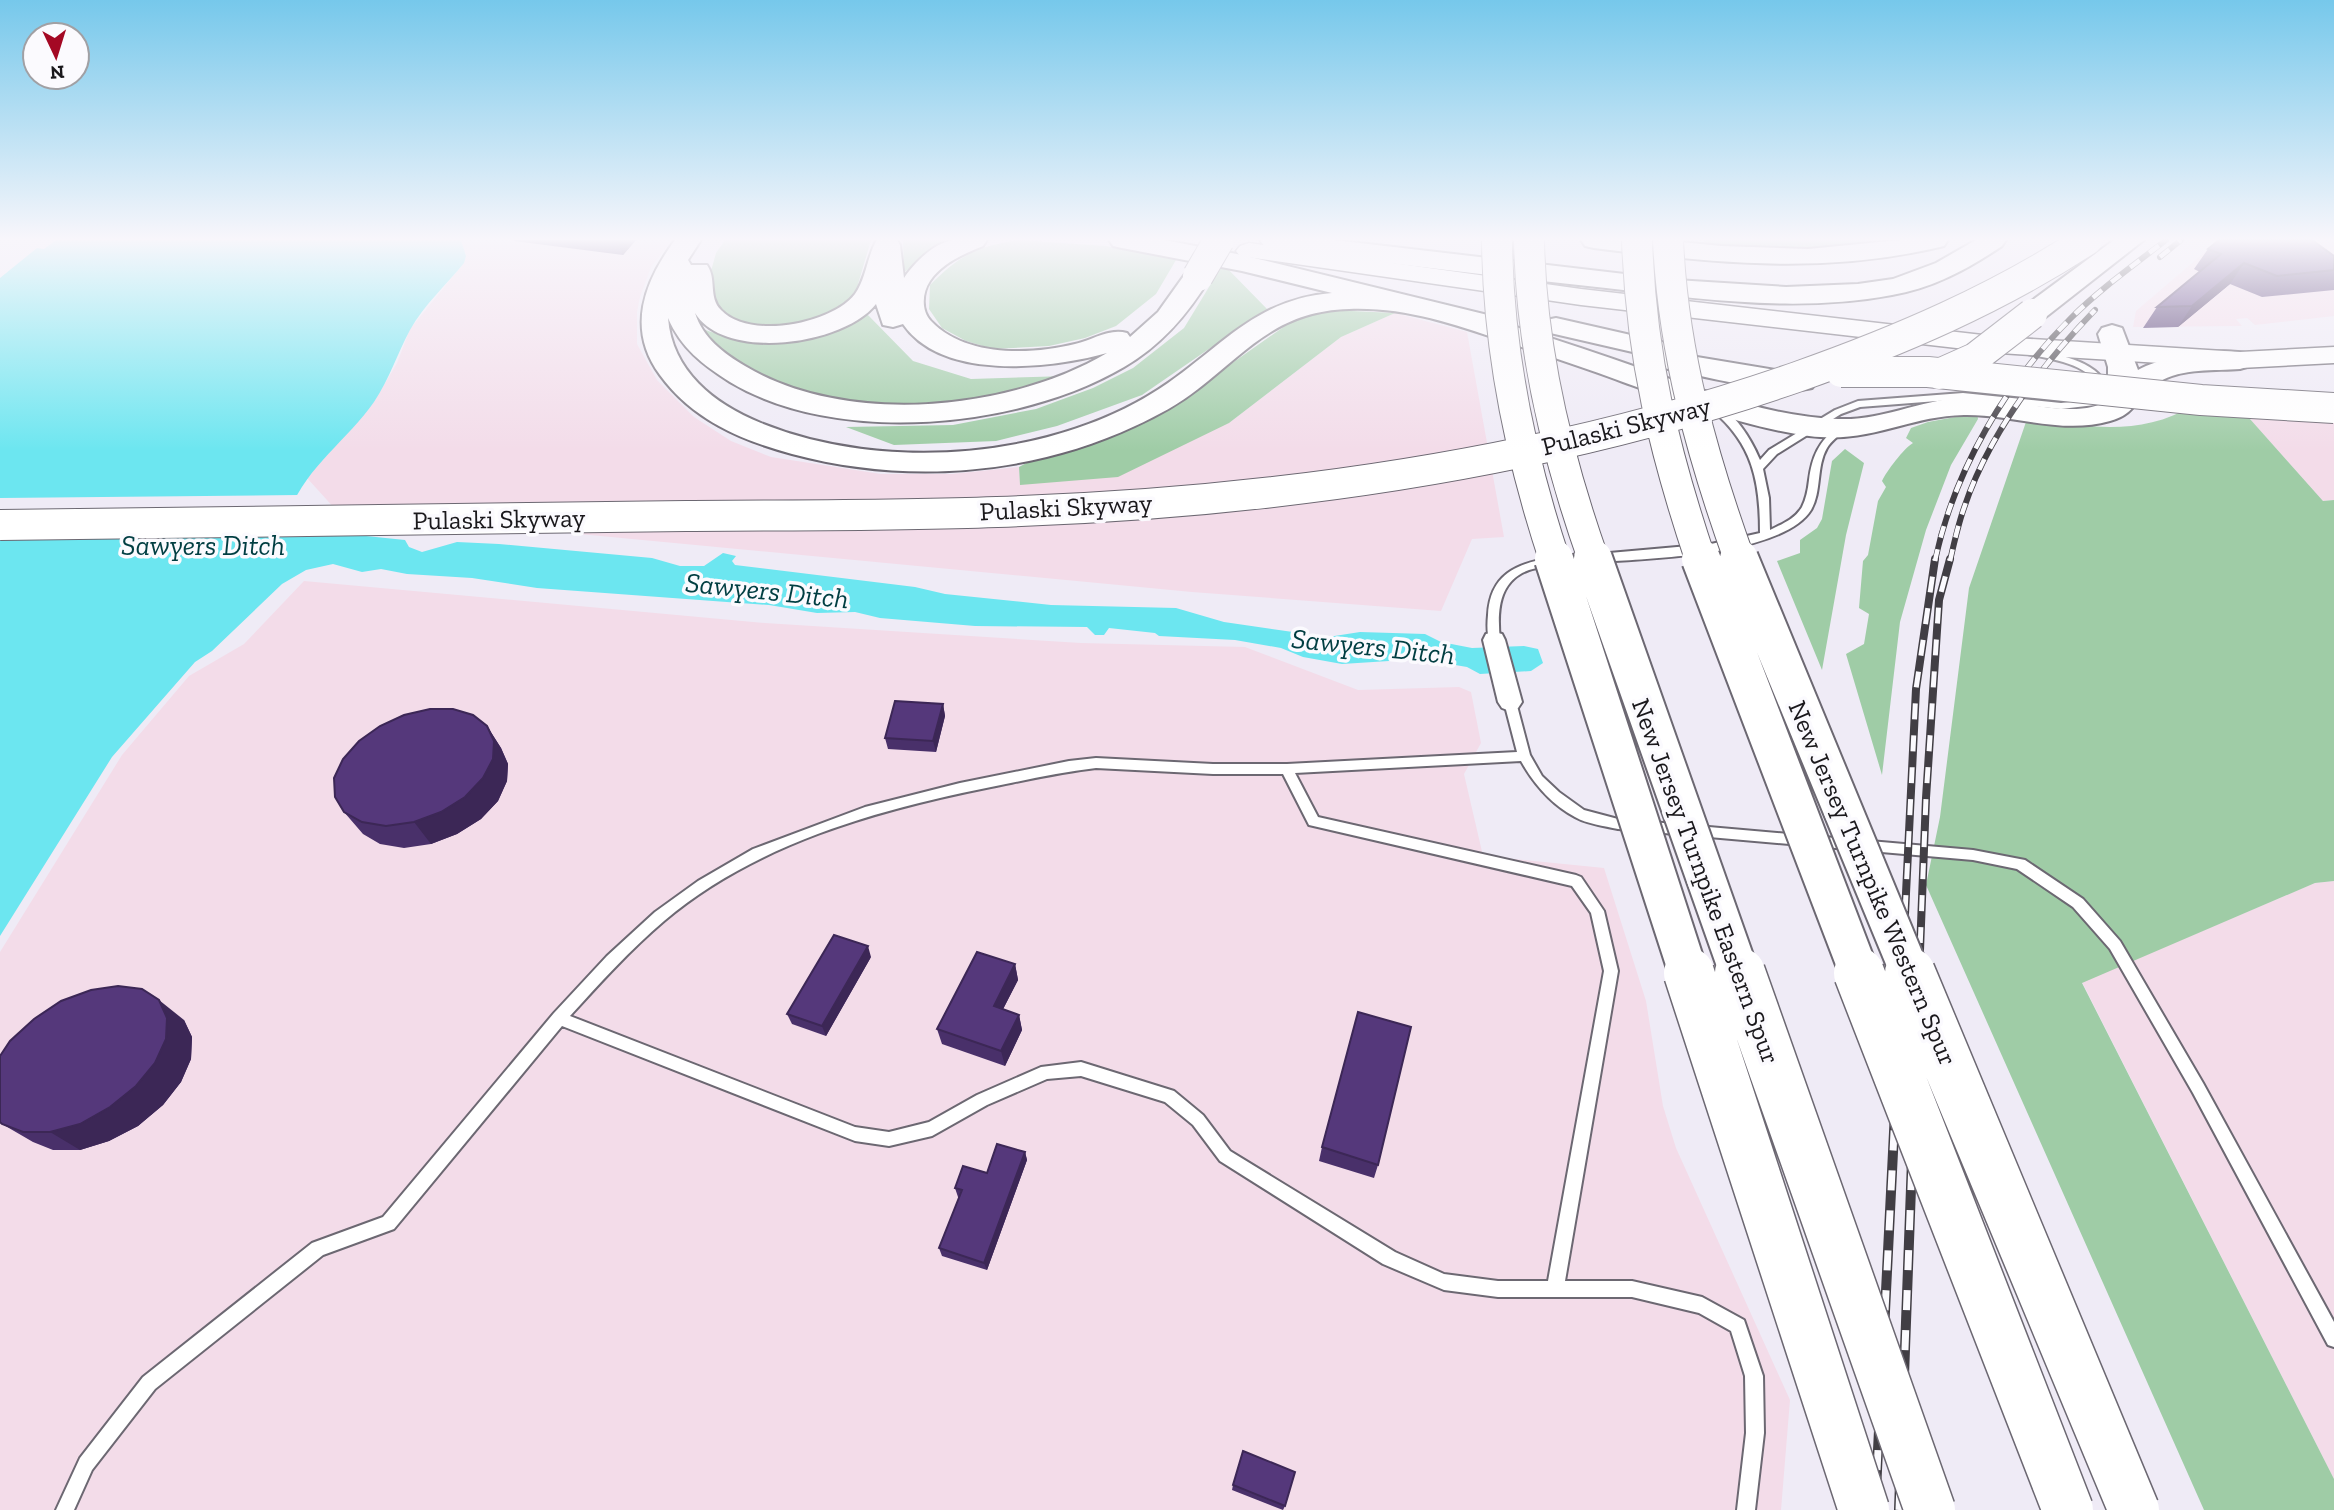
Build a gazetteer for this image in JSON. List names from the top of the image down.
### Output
{
  "streets": {
    "highway": ["Pulaski Skyway", "New Jersey Turnpike Eastern Spur", "New Jersey Turnpike Western Spur"]
  },
  "water": ["Sawyers Ditch"],
  "north": "bottom"
}
